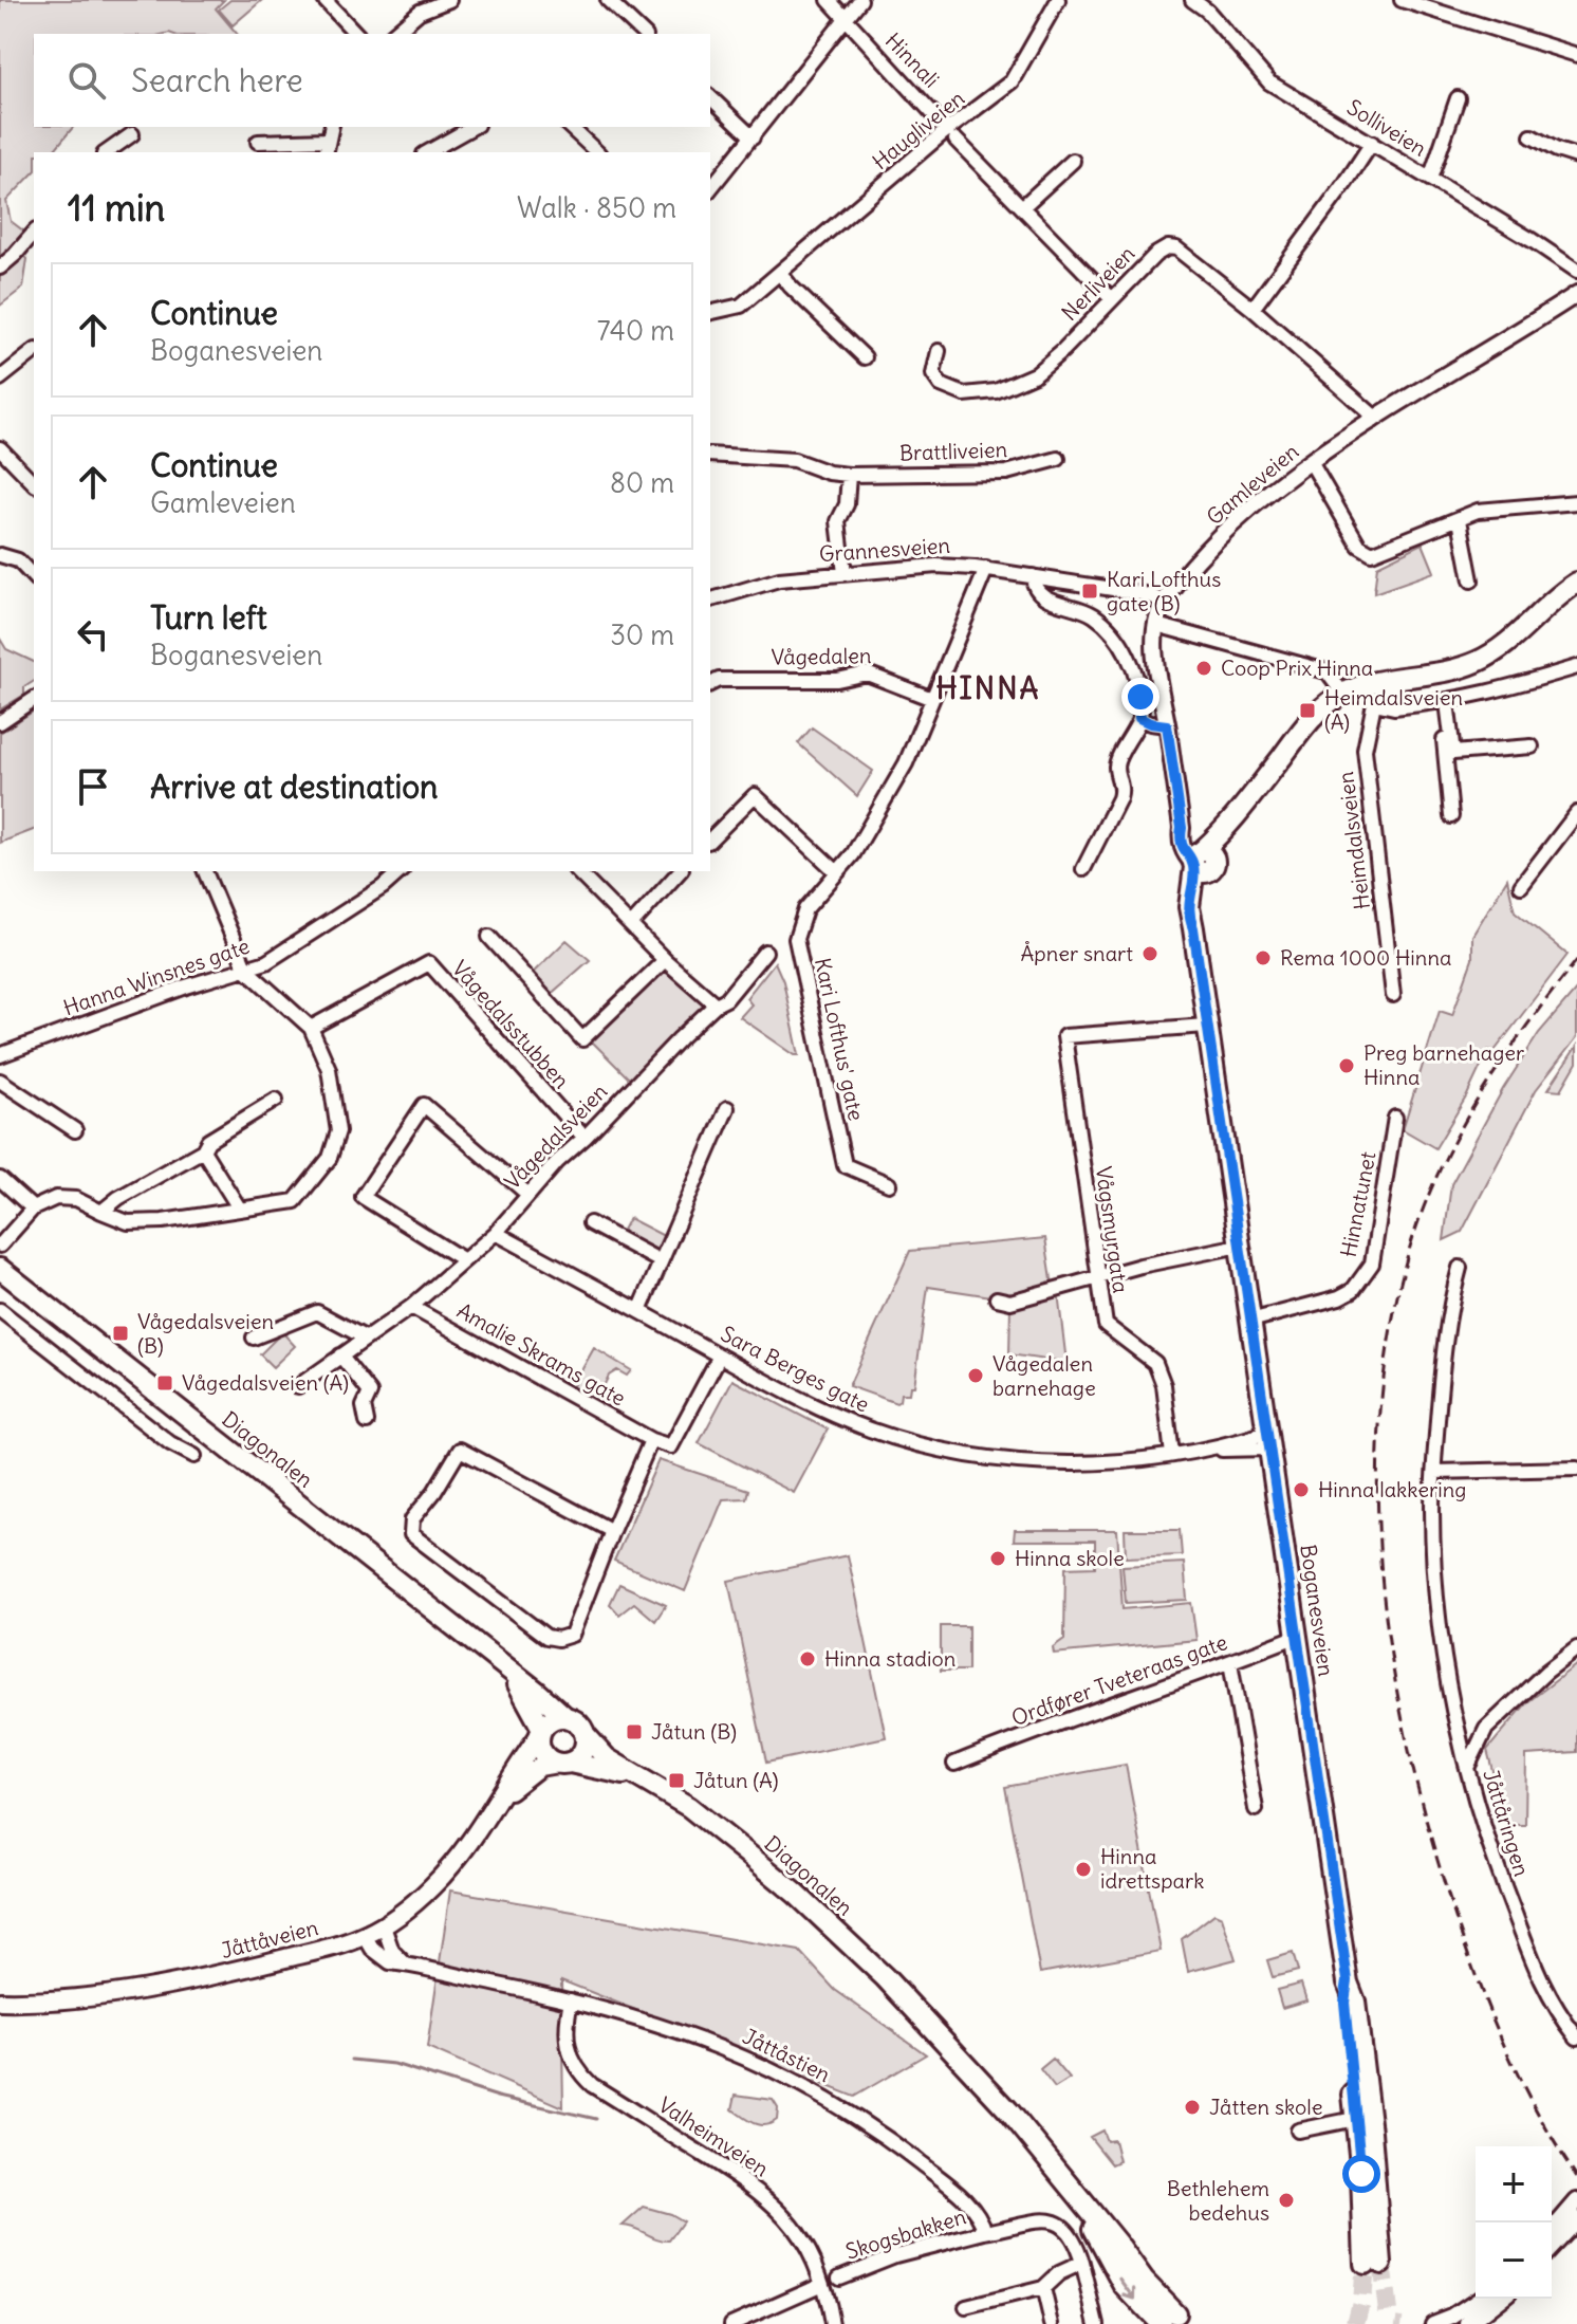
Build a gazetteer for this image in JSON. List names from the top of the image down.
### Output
{
  "streets": {
    "main road": ["Diagonalen", "Boganesveien", "Jåttåveien"],
    "street": [
      "Hinnali",
      "Solliveien",
      "Haugliveien",
      "Nerliveien",
      "Brattliveien",
      "Gamleveien",
      "Grannesveien",
      "Vågedalen",
      "Heimdalsveien",
      "Hanna Winsnes gate",
      "Vågedalsstubben",
      "Kari Lofthus' gate",
      "Vågedalsveien",
      "Hinnatunet",
      "Vågsmyrgata",
      "Amalie Skrams gate",
      "Sara Berges gate",
      "Ordfører Tveteraas gate",
      "Jåttåringen",
      "Jåttåstien",
      "Valheimveien",
      "Skogsbakken"
    ]
  },
  "crossings": [
    ["Hinnali", "Haugliveien"],
    ["Hinnali", "Nerliveien"],
    ["Nerliveien", "Gamleveien"],
    ["Gamleveien", "Grannesveien"],
    ["Gamleveien", "Boganesveien"],
    ["Grannesveien", "Kari Lofthus' gate"],
    ["Vågedalen", "Kari Lofthus' gate"],
    ["Vågedalsstubben", "Vågedalsveien"],
    ["Vågedalsveien", "Amalie Skrams gate"],
    ["Vågedalsveien", "Sara Berges gate"],
    ["Hinnatunet", "Boganesveien"],
    ["Vågsmyrgata", "Sara Berges gate"],
    ["Vågsmyrgata", "Boganesveien"],
    ["Sara Berges gate", "Boganesveien"],
    ["Diagonalen", "Jåttåveien"],
    ["Boganesveien", "Ordfører Tveteraas gate"],
    ["Jåttåveien", "Jåttåstien"],
    ["Jåttåstien", "Valheimveien"],
    ["Jåttåstien", "Skogsbakken"]
  ],
  "districts": ["HINNA"],
  "places": {
    "transit": [
      "Kari Lofthus gate (B)",
      "Heimdalsveien (A)",
      "Vågedalsveien (B)",
      "Vågedalsveien (A)",
      "Jåtun (B)",
      "Jåtun (A)"
    ],
    "other": [
      "Coop Prix Hinna",
      "Åpner snart",
      "Rema 1000 Hinna",
      "Preg barnehager Hinna",
      "Vågedalen barnehage",
      "Hinna lakkering",
      "Hinna skole",
      "Hinna stadion",
      "Hinna idrettspark",
      "Jåtten skole",
      "Bethlehem bedehus"
    ]
  },
  "page": {
    "search": "Search here",
    "heading": ["11 min", "Walk · 850 m"],
    "list": [
      ["Continue", "Boganesveien", "740 m"],
      ["Continue", "Gamleveien", "80 m"],
      ["Turn left", "Boganesveien", "30 m"],
      "Arrive at destination"
    ],
    "map_buttons": ["+", "−"]
  }
}
